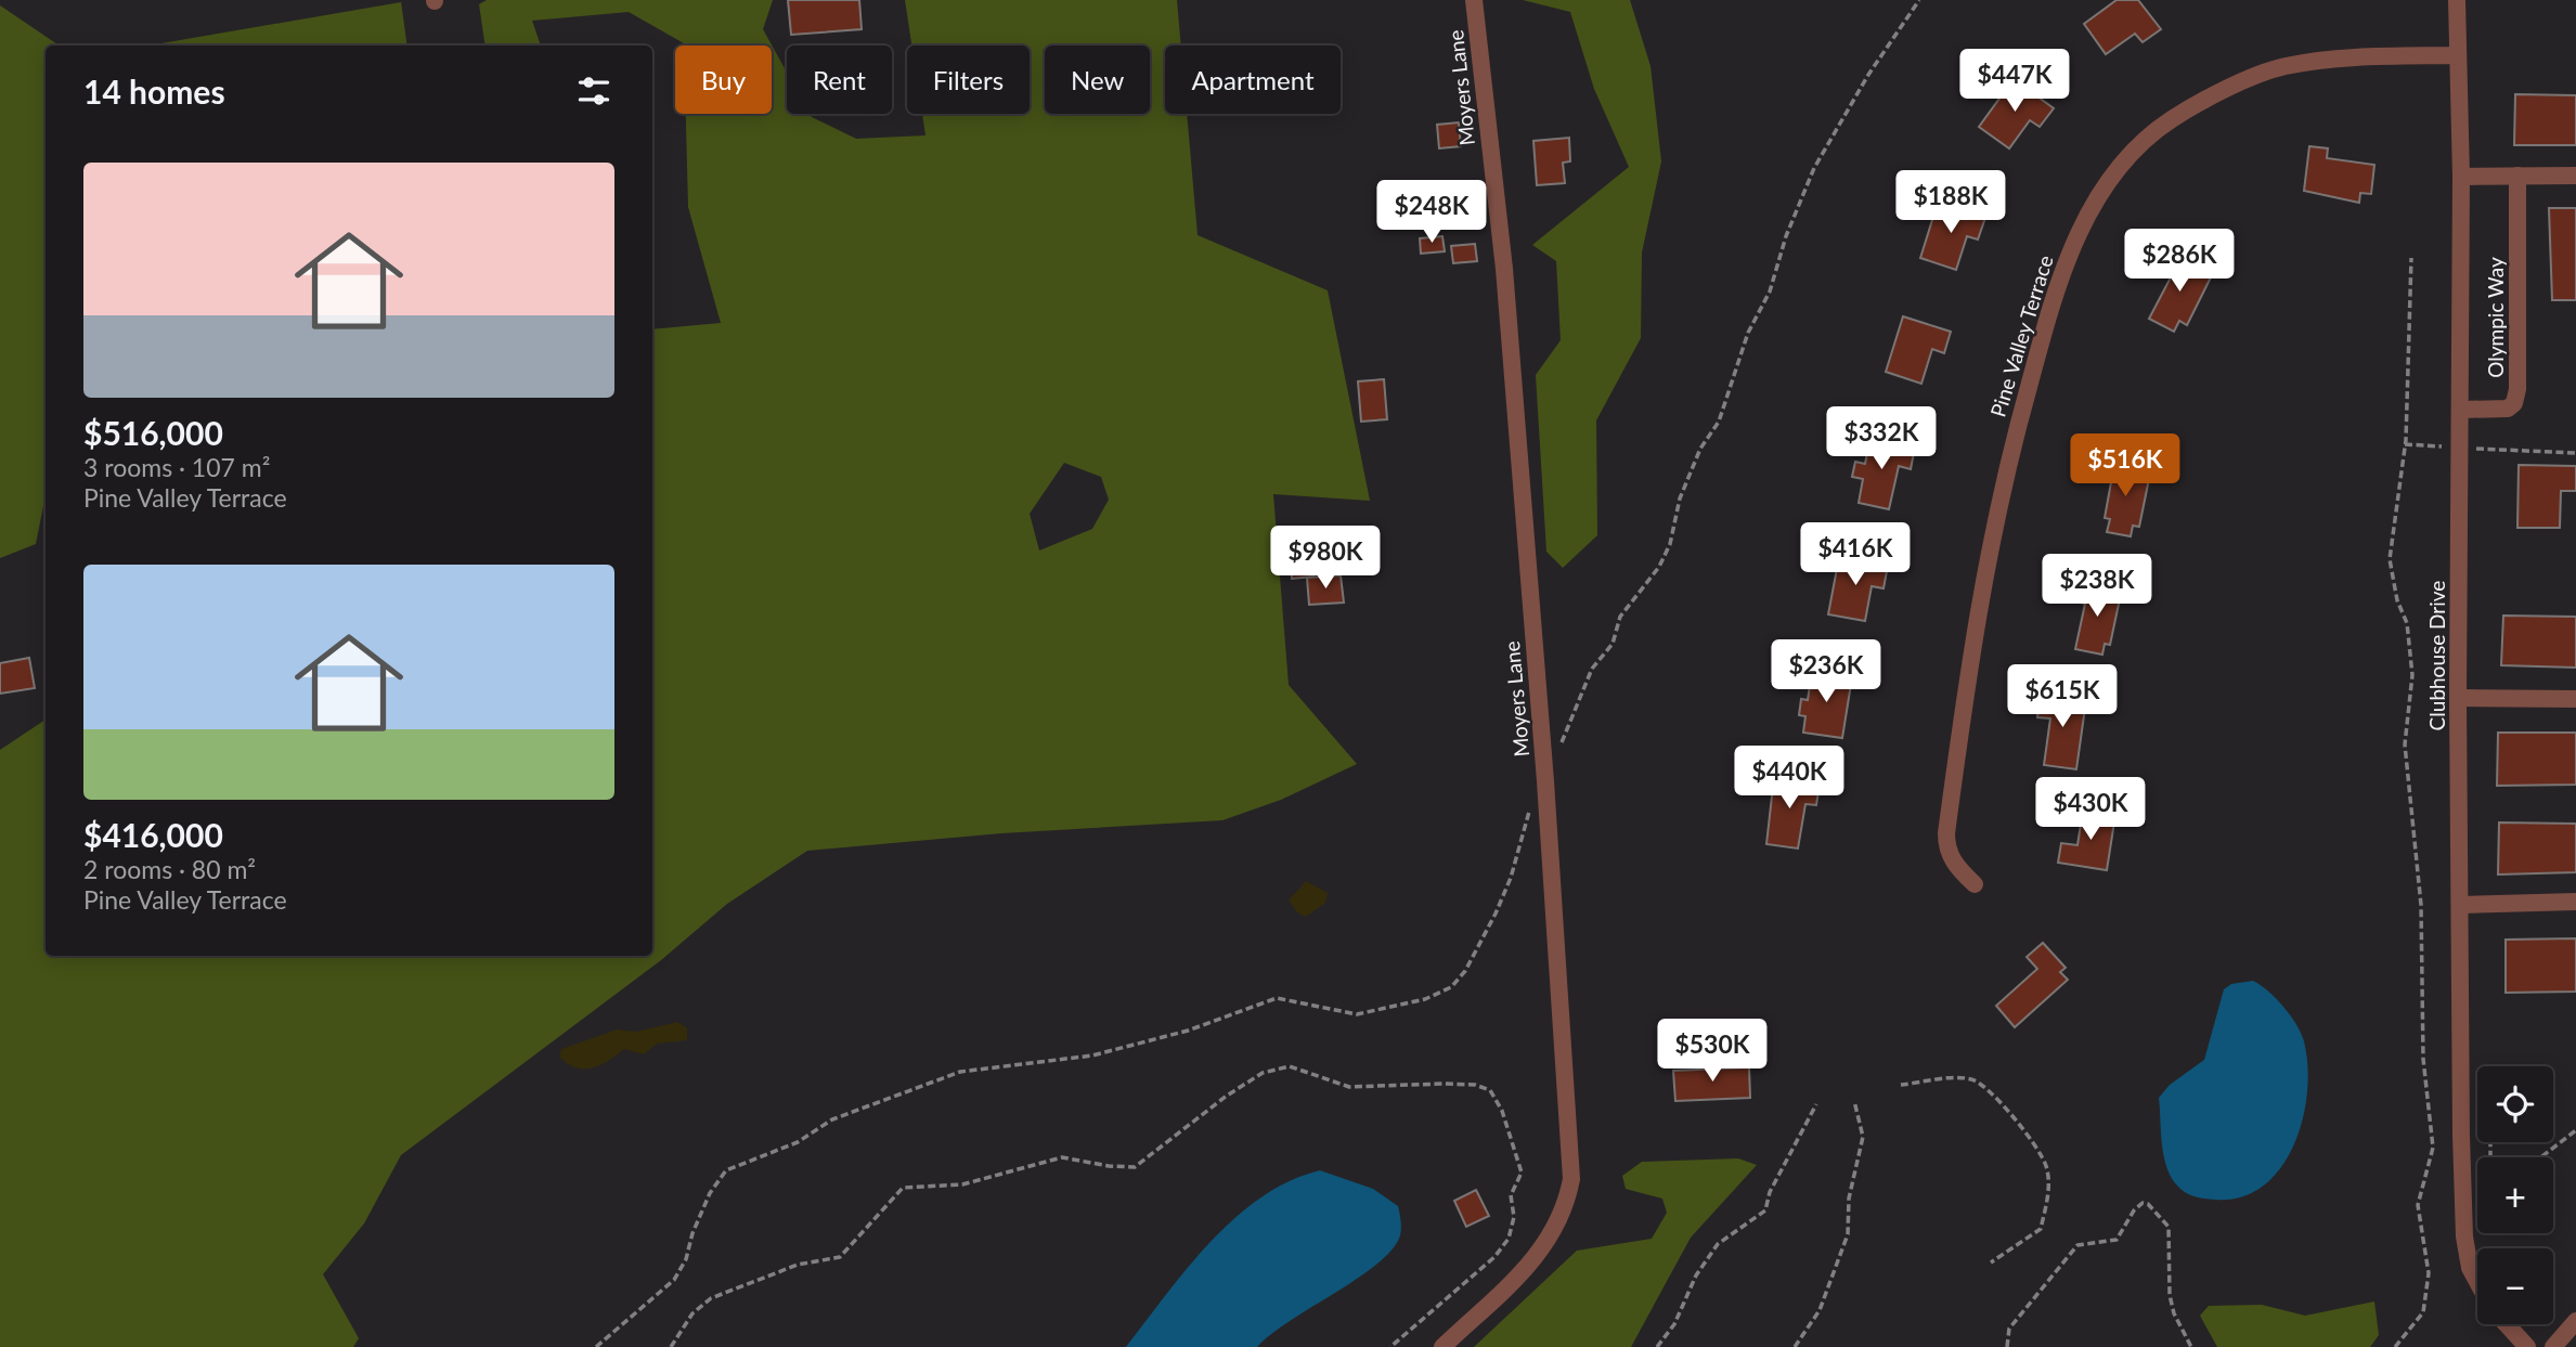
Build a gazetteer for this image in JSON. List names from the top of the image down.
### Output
{
  "streets": {
    "street": [
      "Moyers Lane",
      "Olympic Way",
      "Pine Valley Terrace",
      "Clubhouse Drive"
    ]
  },
  "crossings": [
    ["Olympic Way", "Clubhouse Drive"],
    ["Pine Valley Terrace", "Clubhouse Drive"]
  ],
  "page": {
    "chip": [
      "Buy",
      "Rent",
      "Filters",
      "New",
      "Apartment"
    ],
    "heading": "14 homes",
    "price": [
      "$447K",
      "$188K",
      "$248K",
      "$286K",
      "$332K",
      "$516K",
      "$416K",
      "$980K",
      "$238K",
      "$236K",
      "$615K",
      "$440K",
      "$430K",
      "$530K"
    ],
    "list": [
      {
        "name": "$516,000",
        "note": "3 rooms · 107 m² · Pine Valley Terrace"
      },
      {
        "name": "$416,000",
        "note": "2 rooms · 80 m² · Pine Valley Terrace"
      }
    ],
    "map_buttons": ["+", "−"]
  }
}
